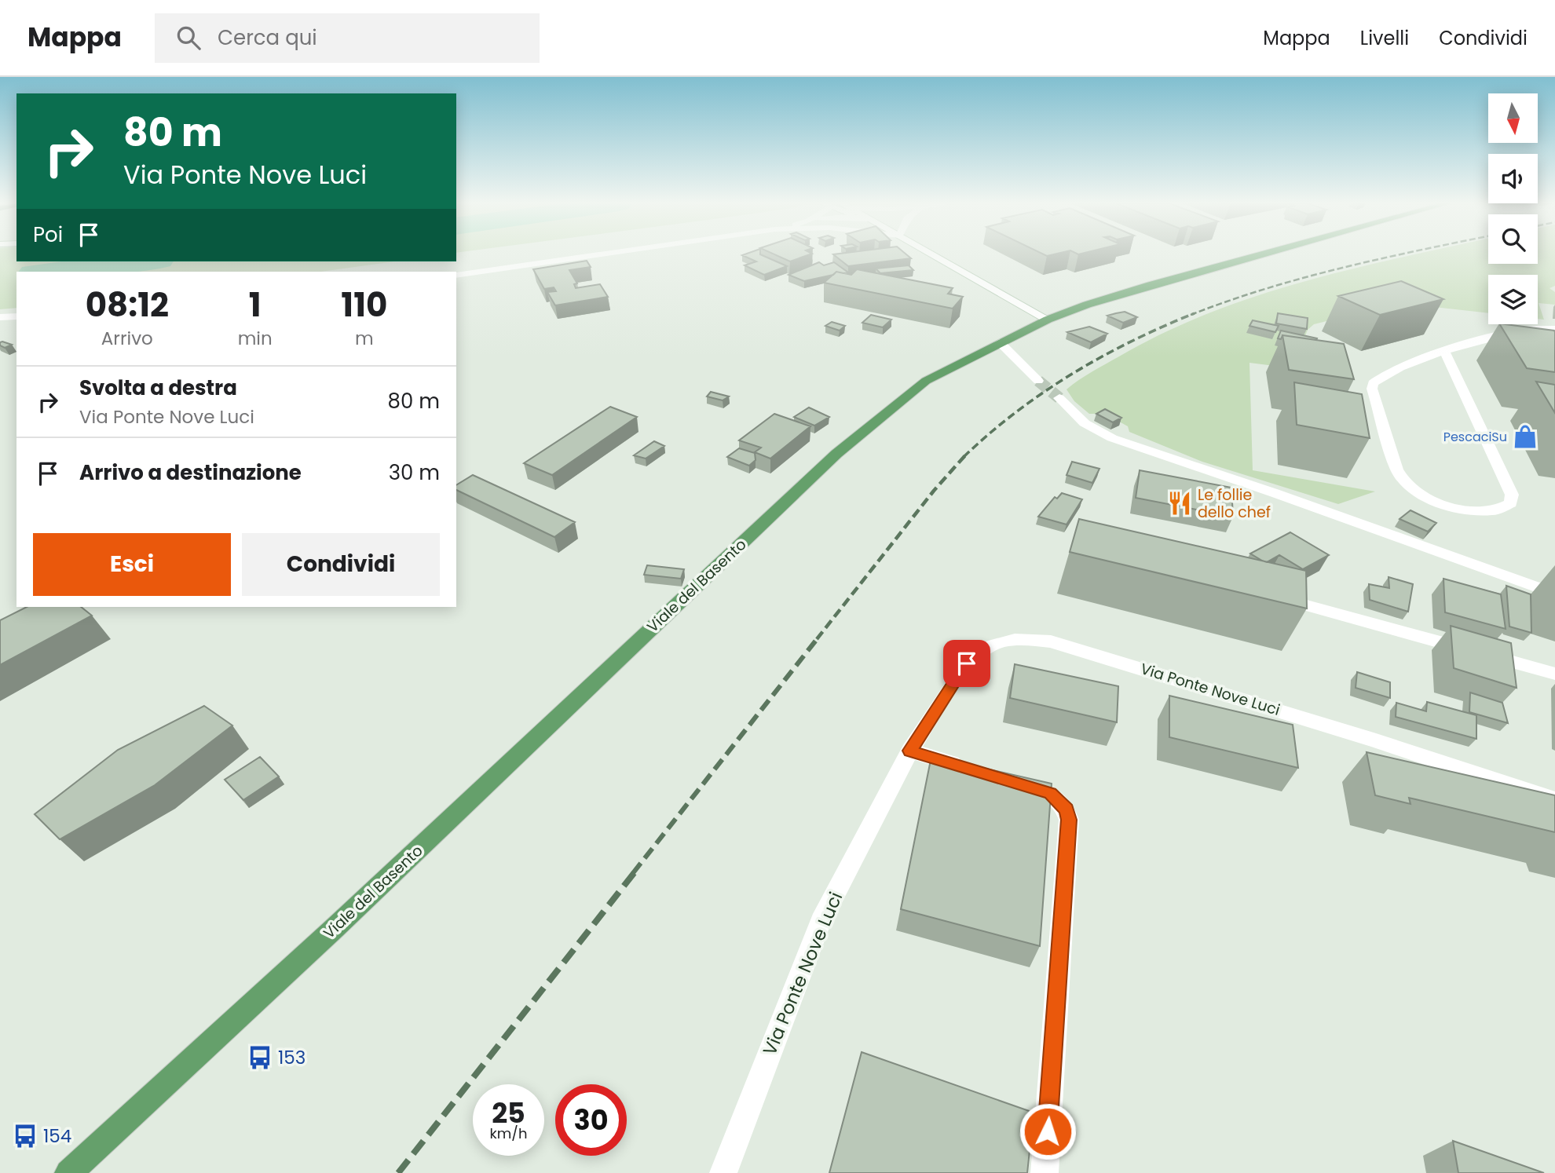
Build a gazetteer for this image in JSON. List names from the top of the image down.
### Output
{
  "streets": {
    "main road": ["Viale del Basento"],
    "street": ["Via Ponte Nove Luci"]
  },
  "places": {
    "shop": ["PescaciSu"],
    "restaurant": ["Le follie dello chef"],
    "bus stop": ["153", "154"]
  },
  "north": "bottom",
  "page": {
    "header": "Mappa",
    "search": "Cerca qui",
    "nav": ["Mappa", "Livelli", "Condividi"],
    "turn": ["80 m", "Via Ponte Nove Luci"],
    "then": "Poi",
    "eta": [
      "08:12",
      "Arrivo",
      "1",
      "min",
      "110",
      "m"
    ],
    "list": [
      {
        "name": "Svolta a destra",
        "note": "Via Ponte Nove Luci",
        "value": "80 m"
      },
      {
        "name": "Arrivo a destinazione",
        "value": "30 m"
      }
    ],
    "buttons": ["Esci", "Condividi"],
    "speed": "25 km/h",
    "limit": "30"
  }
}
